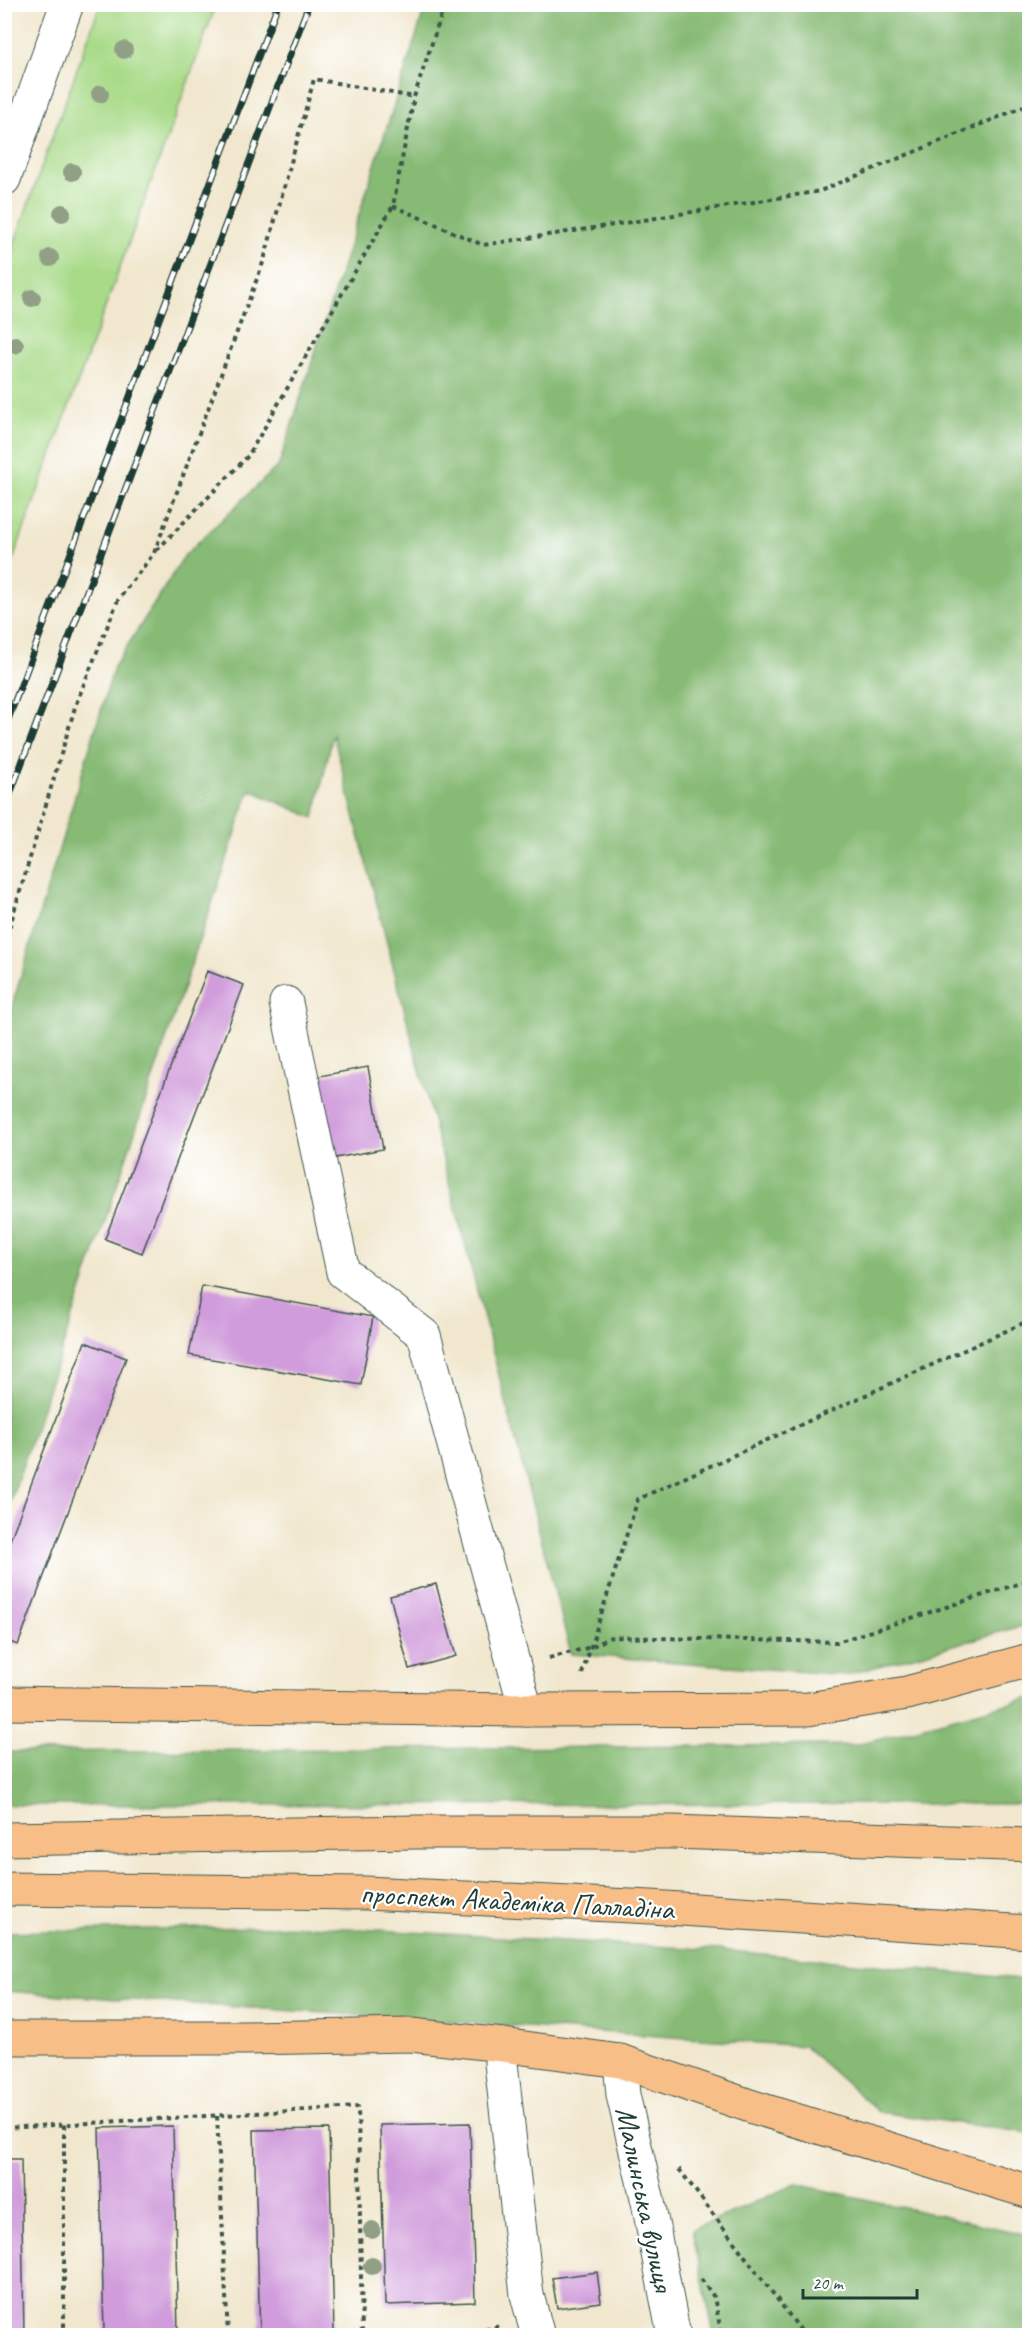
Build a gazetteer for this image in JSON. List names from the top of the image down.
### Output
{
  "streets": {
    "highway": ["проспект Академіка Палладіна"],
    "street": ["Малинська вулиця"]
  },
  "scale_bar": "20 m"
}
